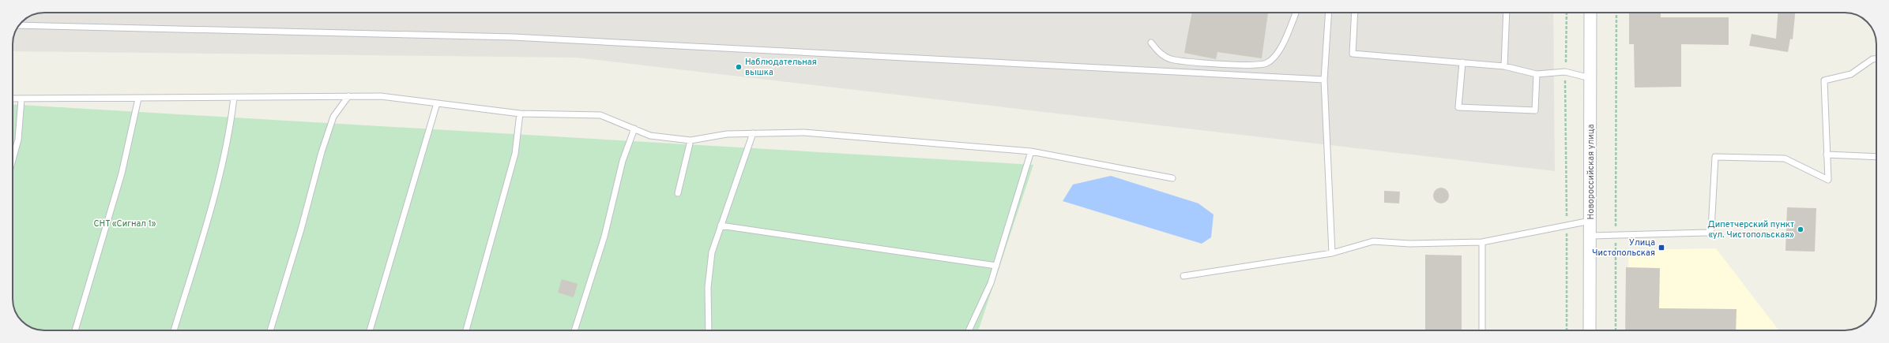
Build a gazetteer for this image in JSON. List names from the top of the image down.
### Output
{
  "streets": {
    "street": ["Новороссийская улица"]
  },
  "parks": ["СНТ «Сигнал 1»"],
  "places": {
    "other": ["Наблюдательная вышка", "Дипетчерский пункт «ул. Чистопольская»"],
    "transit": ["Улица Чистопольская"]
  }
}
